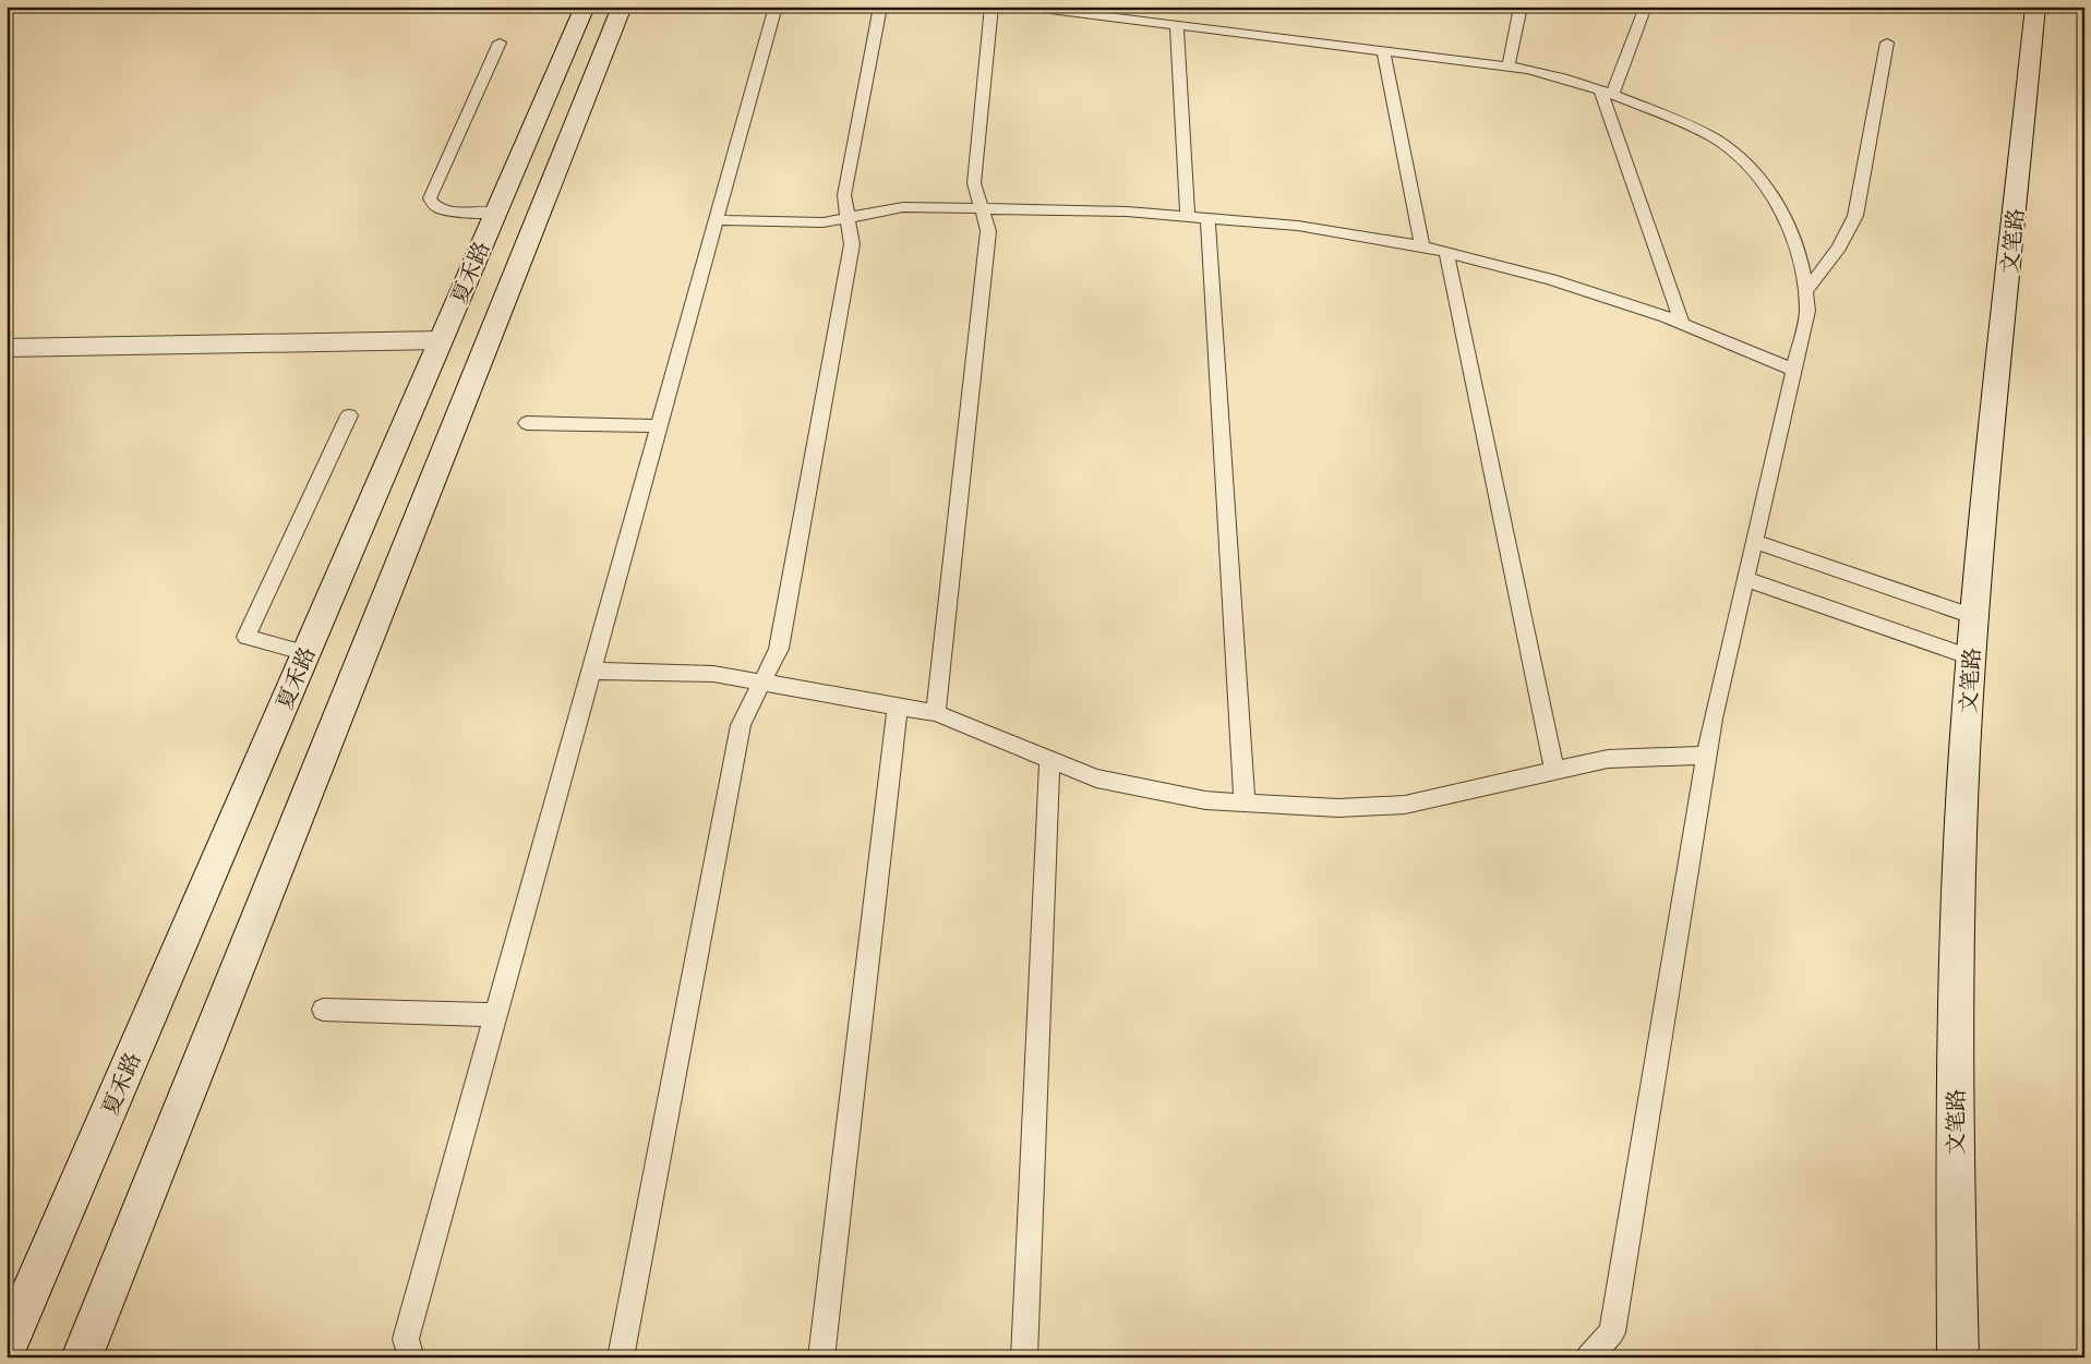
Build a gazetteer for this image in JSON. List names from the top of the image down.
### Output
{
  "streets": {
    "street": ["文笔路", "夏禾路"]
  }
}
